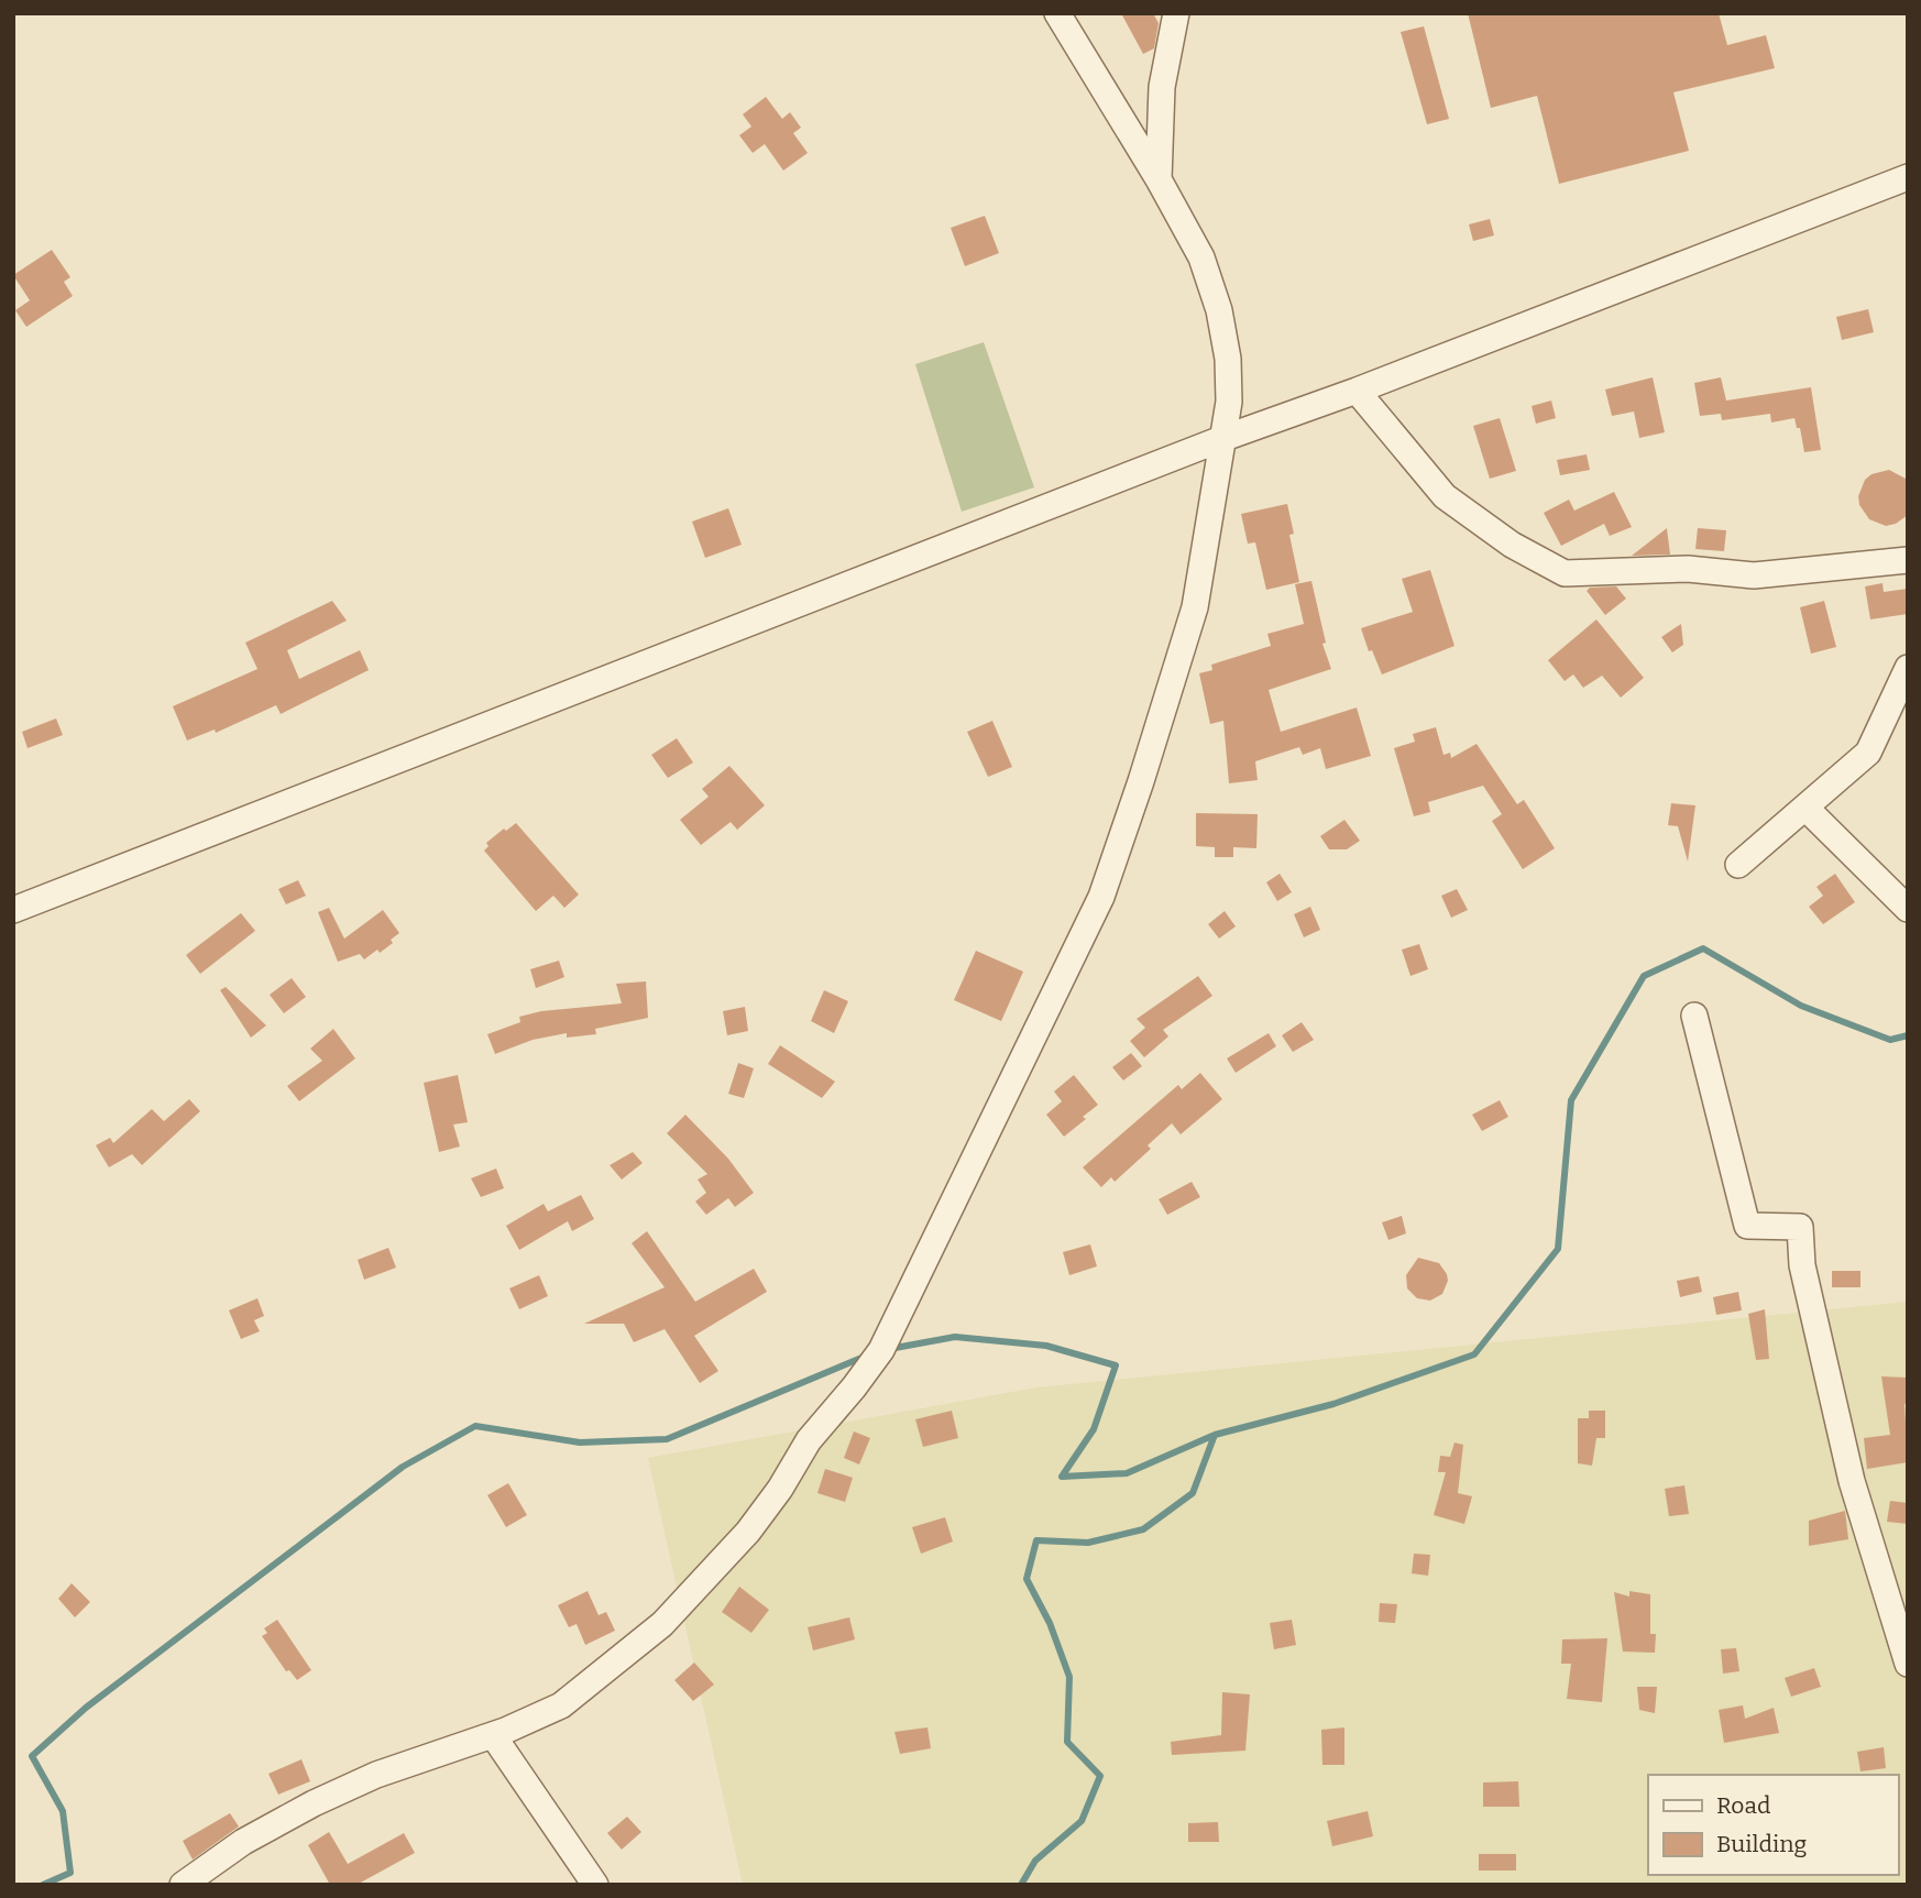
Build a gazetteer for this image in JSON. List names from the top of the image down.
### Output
{
  "legend": ["Road", "Building"]
}
